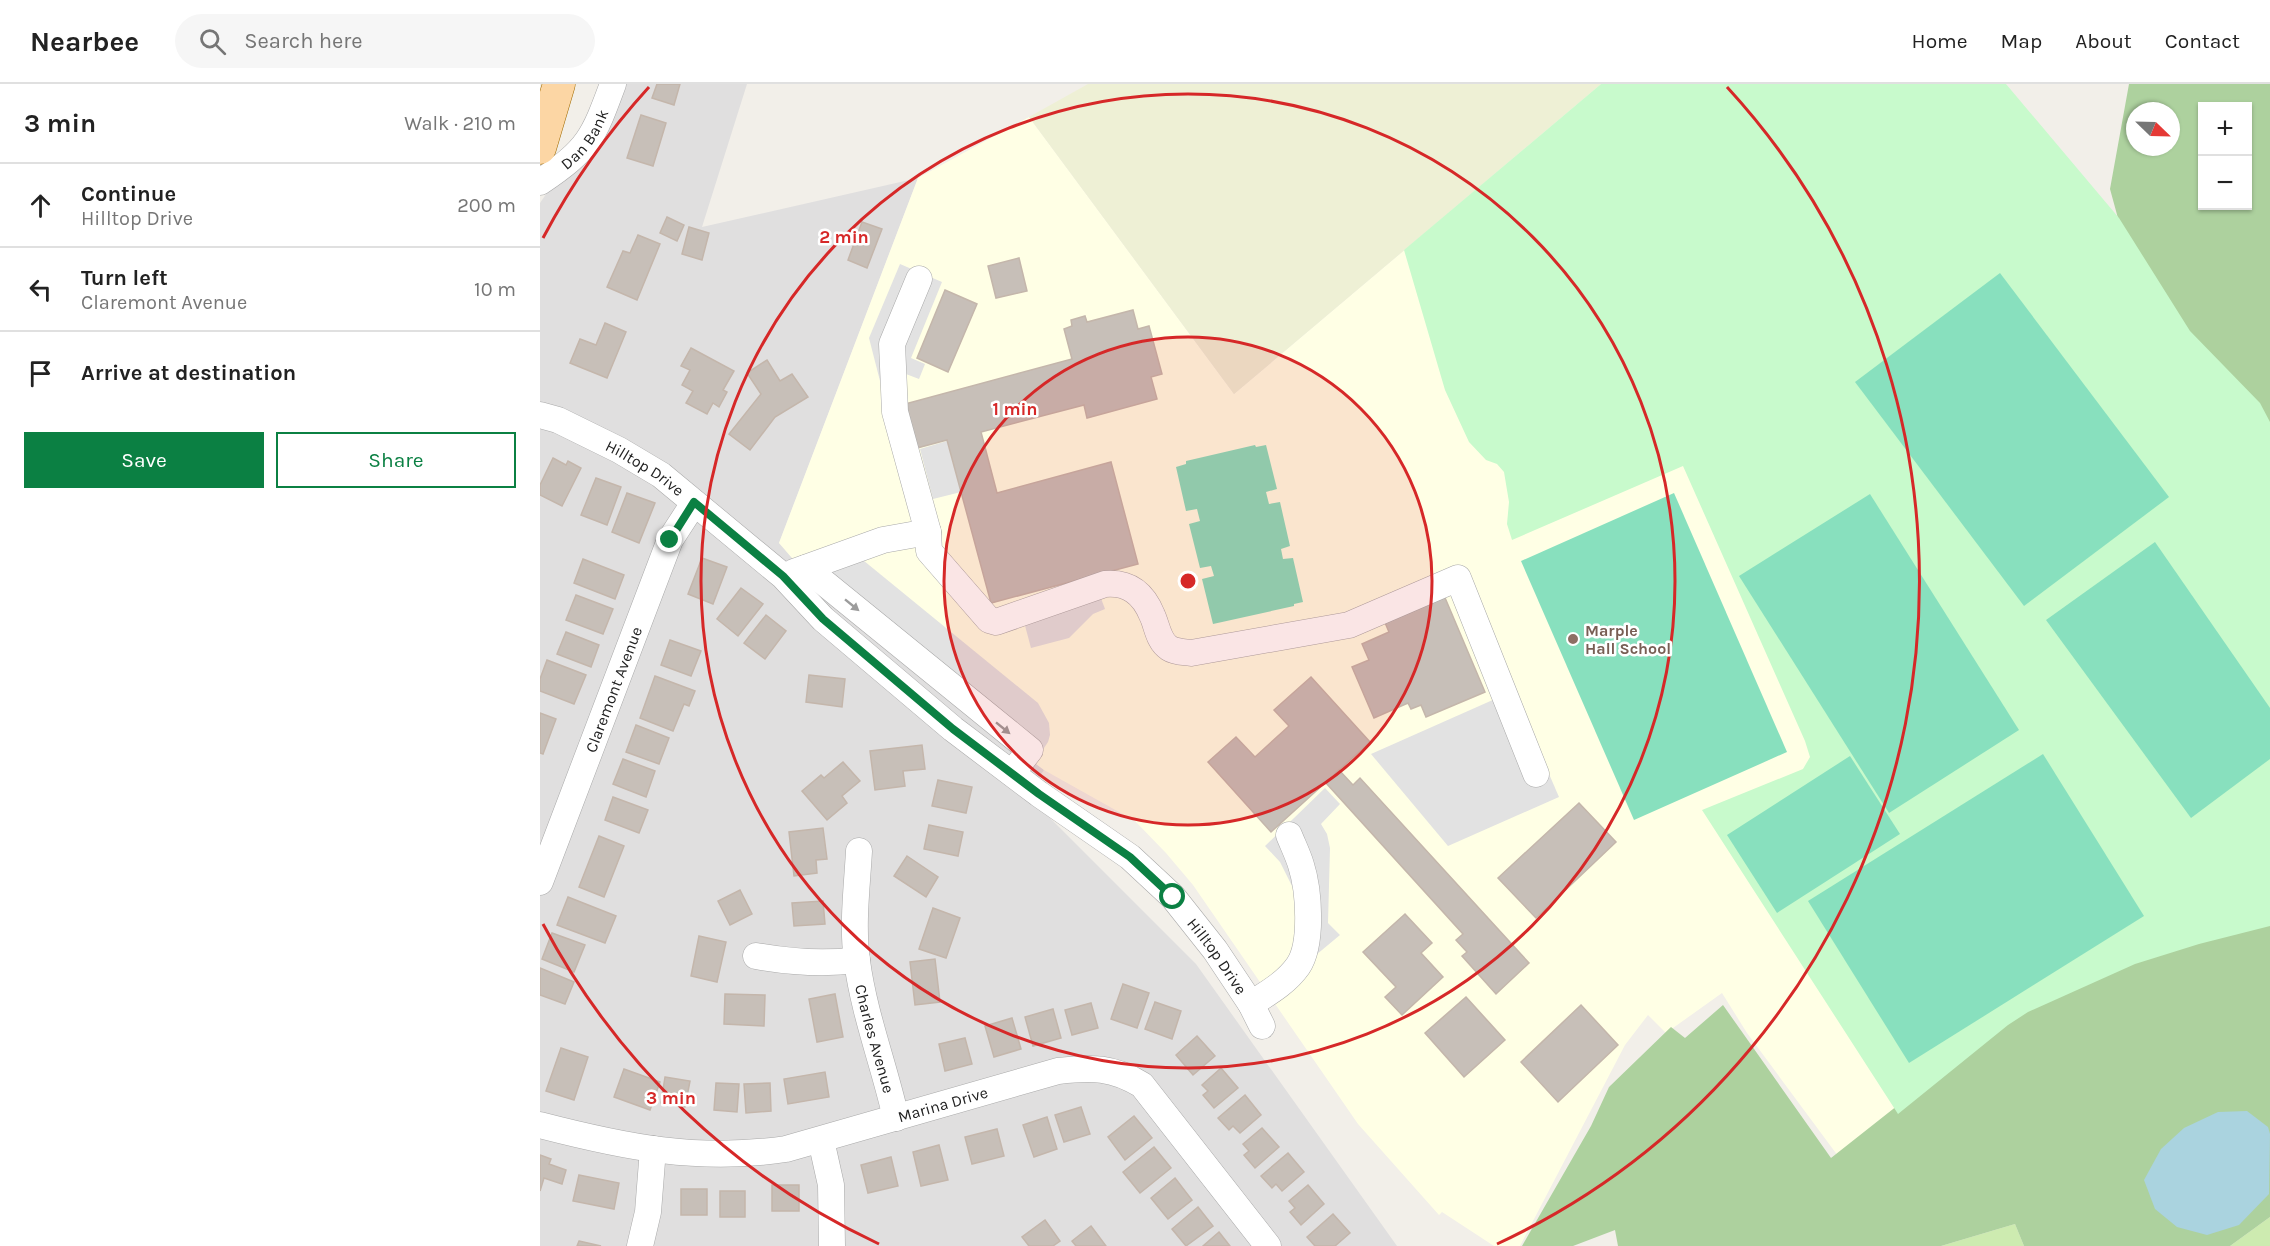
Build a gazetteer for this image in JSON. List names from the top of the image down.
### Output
{
  "streets": {
    "street": [
      "Dan Bank",
      "Hilltop Drive",
      "Claremont Avenue",
      "Charles Avenue",
      "Marina Drive"
    ]
  },
  "crossings": [
    ["Hilltop Drive", "Claremont Avenue"],
    ["Charles Avenue", "Marina Drive"]
  ],
  "places": ["Marple Hall School"],
  "north": "bottom right",
  "page": {
    "header": "Nearbee",
    "search": "Search here",
    "nav": [
      "Home",
      "Map",
      "About",
      "Contact"
    ],
    "heading": ["3 min", "Walk · 210 m"],
    "map_buttons": ["+", "−"],
    "list": [
      ["Continue", "Hilltop Drive", "200 m"],
      ["Turn left", "Claremont Avenue", "10 m"],
      "Arrive at destination"
    ],
    "buttons": ["Save", "Share"]
  },
  "rings": ["2 min", "1 min", "3 min"]
}
